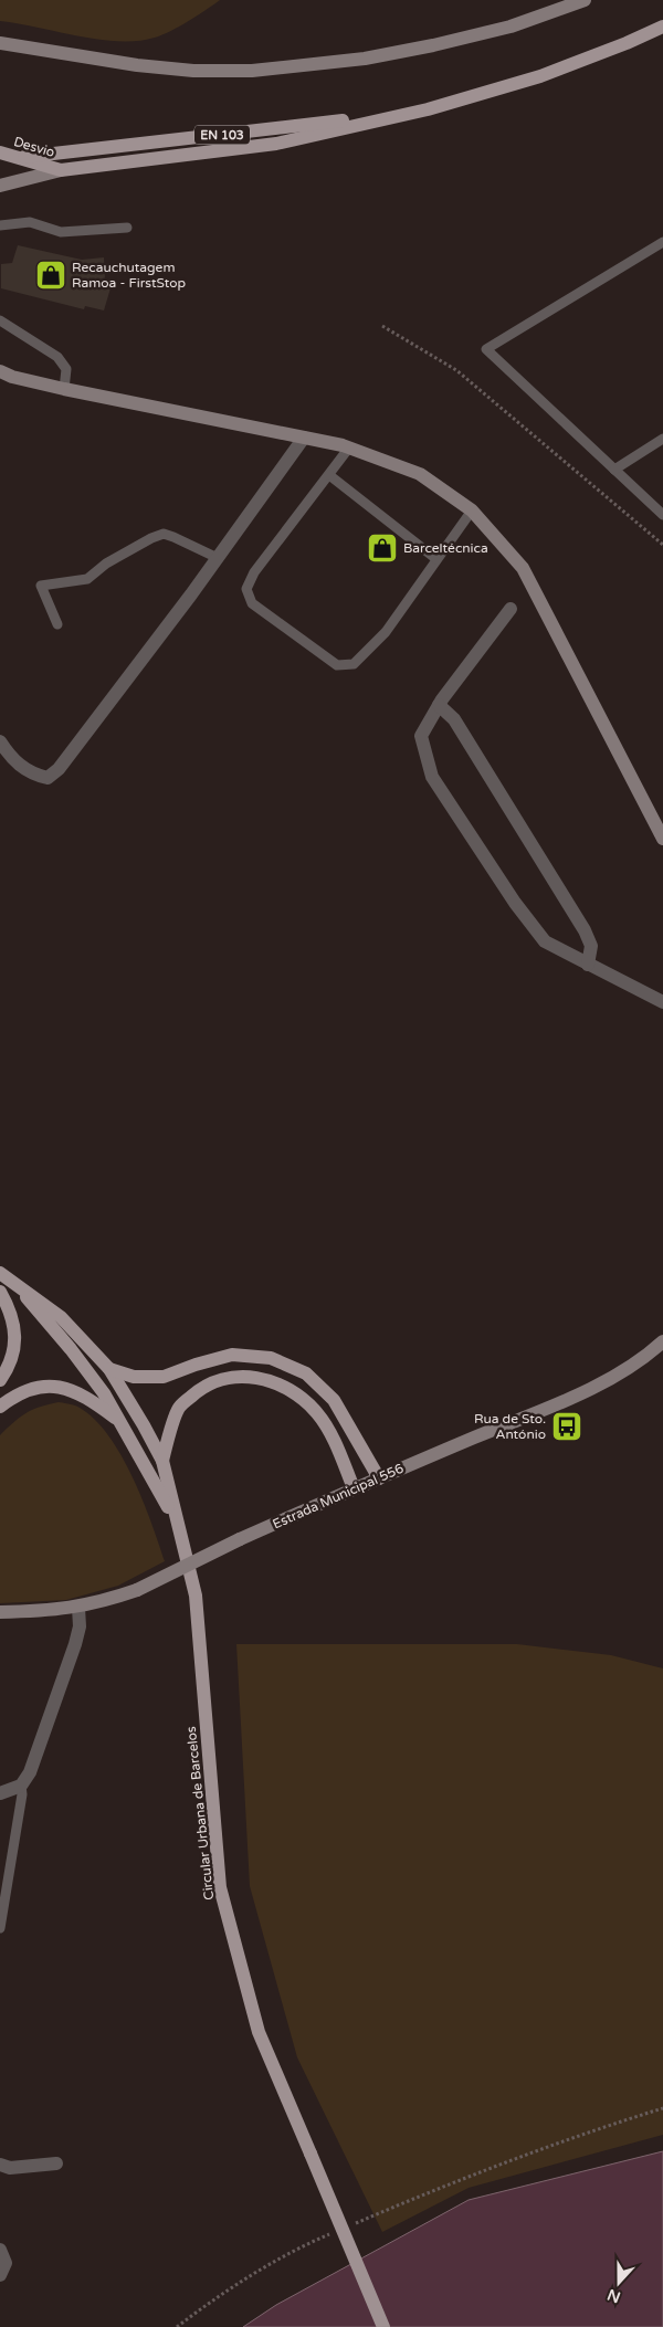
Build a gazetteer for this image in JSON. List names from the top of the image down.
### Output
{
  "streets": {
    "main road": [
      "EN 103",
      "Desvio",
      "Estrada Municipal 556",
      "Circular Urbana de Barcelos"
    ]
  },
  "crossings": [
    ["EN 103", "Desvio"]
  ],
  "places": {
    "shop": ["Recauchutagem Ramoa - FirstStop", "Barceltécnica"],
    "bus stop": ["Rua de Sto. António"]
  },
  "north": "bottom"
}
